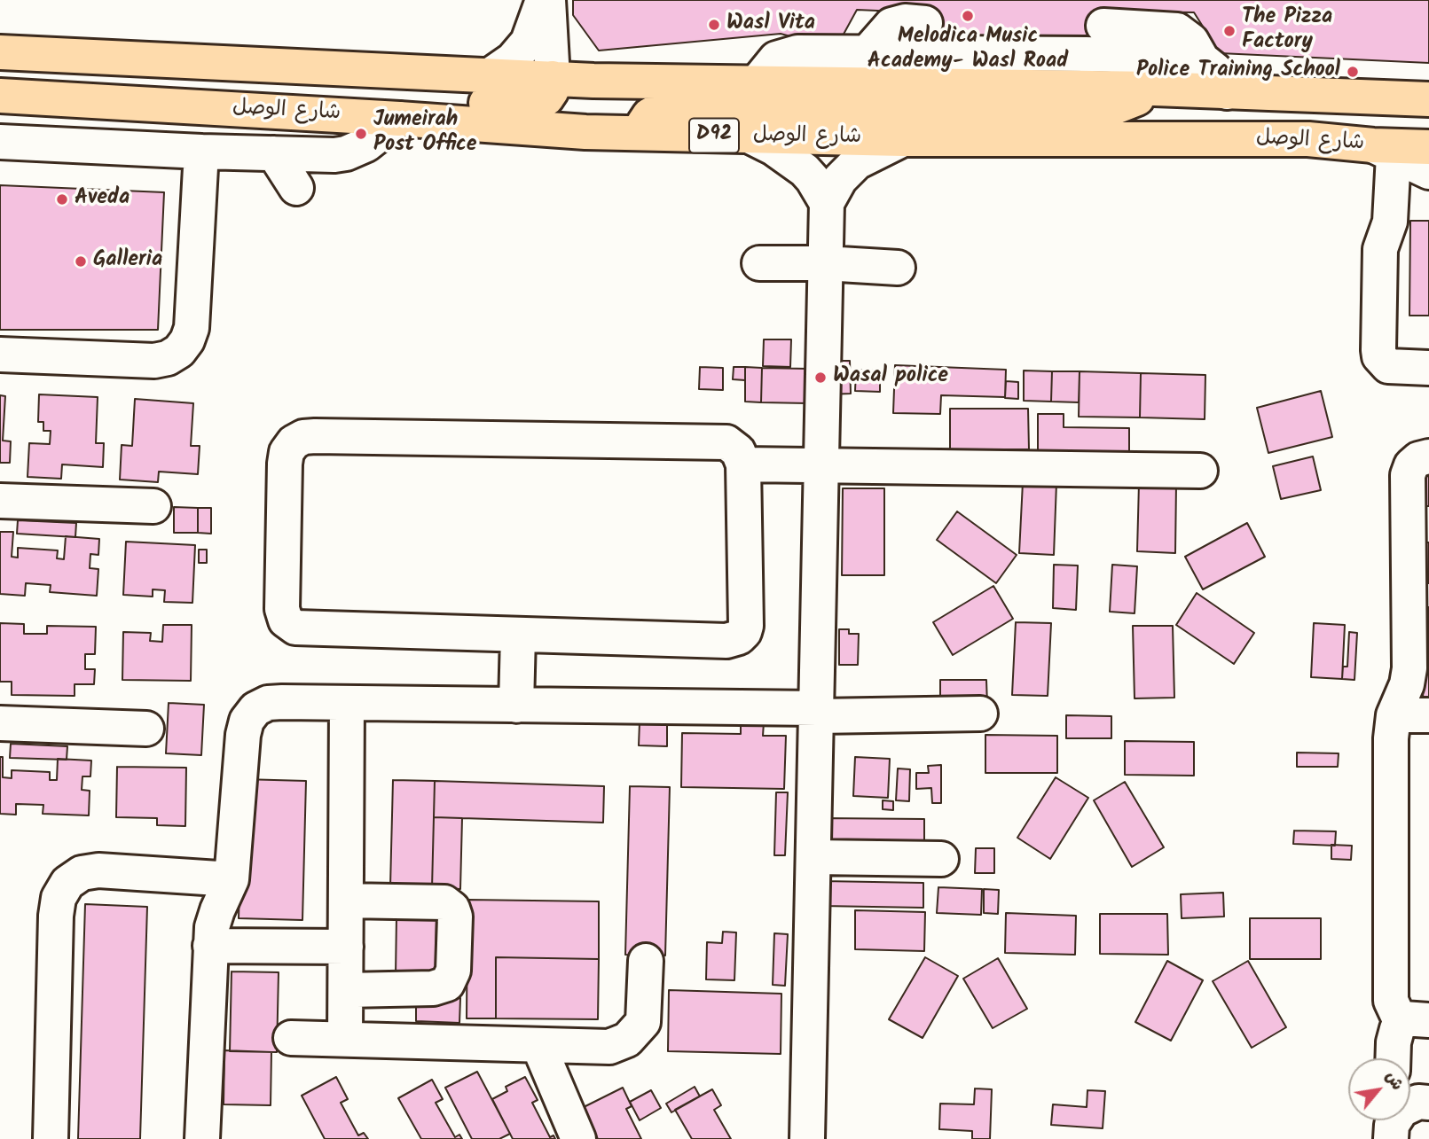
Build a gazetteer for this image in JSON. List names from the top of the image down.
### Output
{
  "streets": {
    "main road": ["شارع الوصل", "D92"]
  },
  "places": [
    "Melodica Music Academy- Wasl Road",
    "Wasl Vita",
    "The Pizza Factory",
    "Police Training School",
    "Jumeirah Post Office",
    "Aveda",
    "Galleria",
    "Wasal police"
  ],
  "north": "top right"
}
